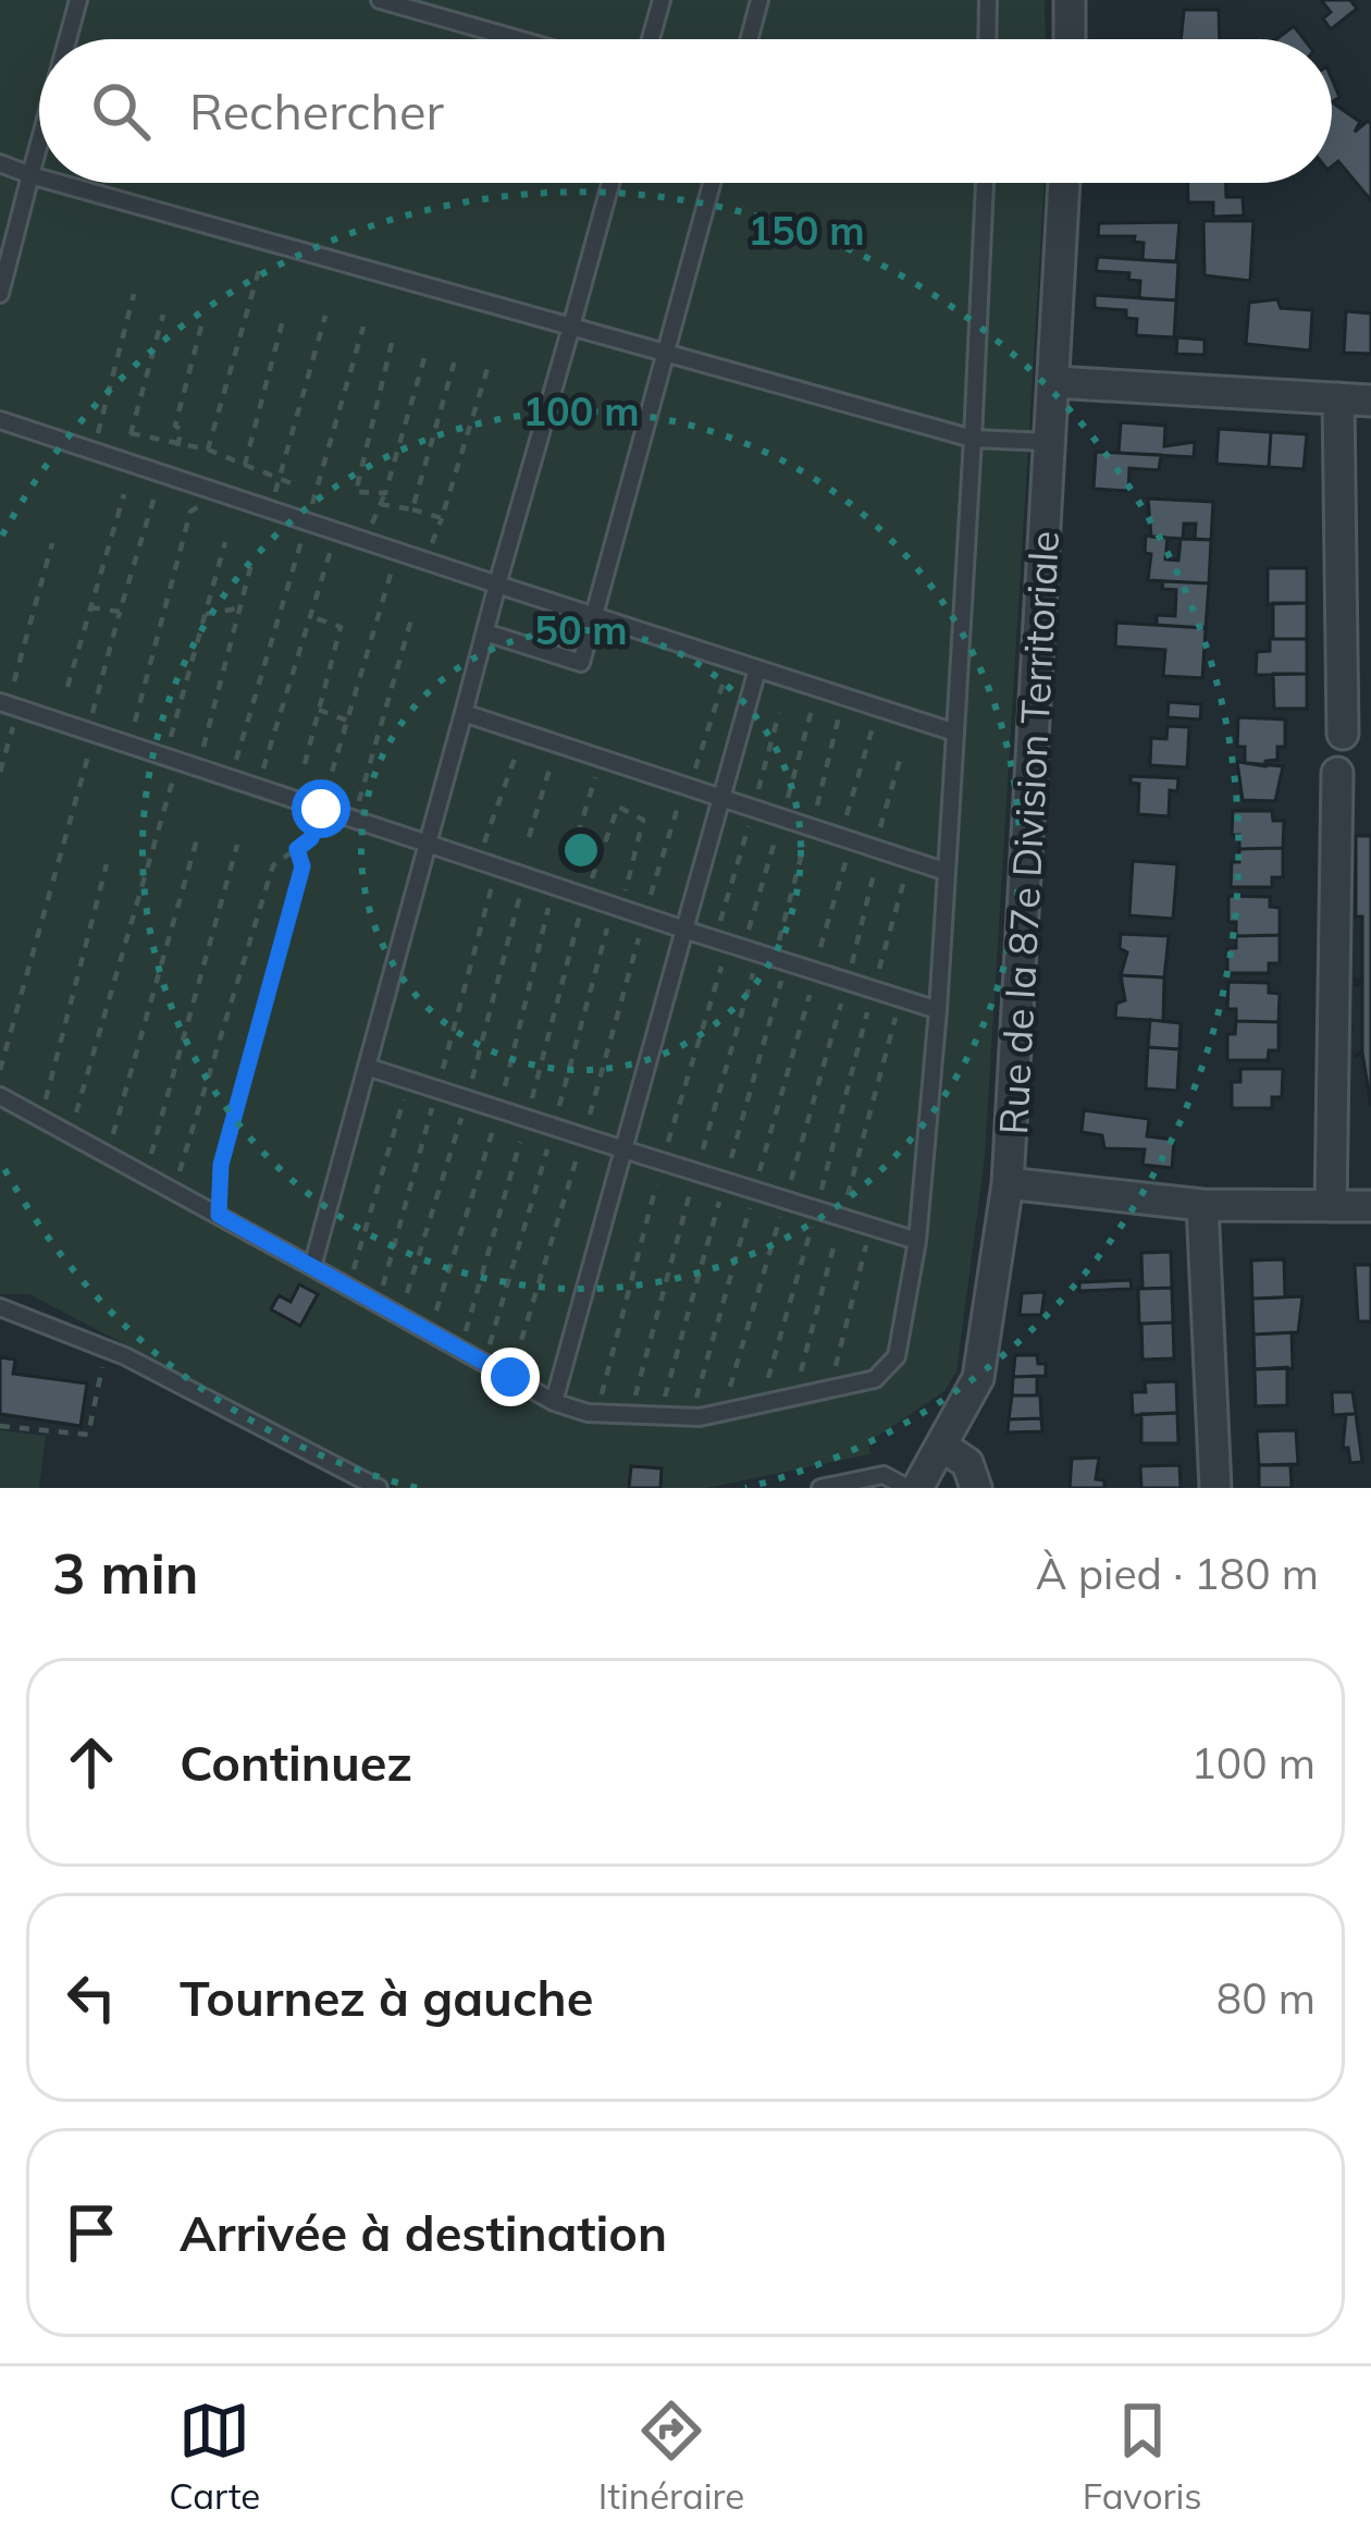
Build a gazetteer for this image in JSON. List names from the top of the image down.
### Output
{
  "streets": {
    "street": ["Rue de la 87e Division Territoriale"]
  },
  "page": {
    "search": "Rechercher",
    "heading": ["3 min", "À pied · 180 m"],
    "list": [
      ["Continuez", "100 m"],
      ["Tournez à gauche", "80 m"],
      "Arrivée à destination"
    ],
    "nav": ["Carte", "Itinéraire", "Favoris"]
  },
  "rings": ["150 m", "100 m", "50 m"]
}
